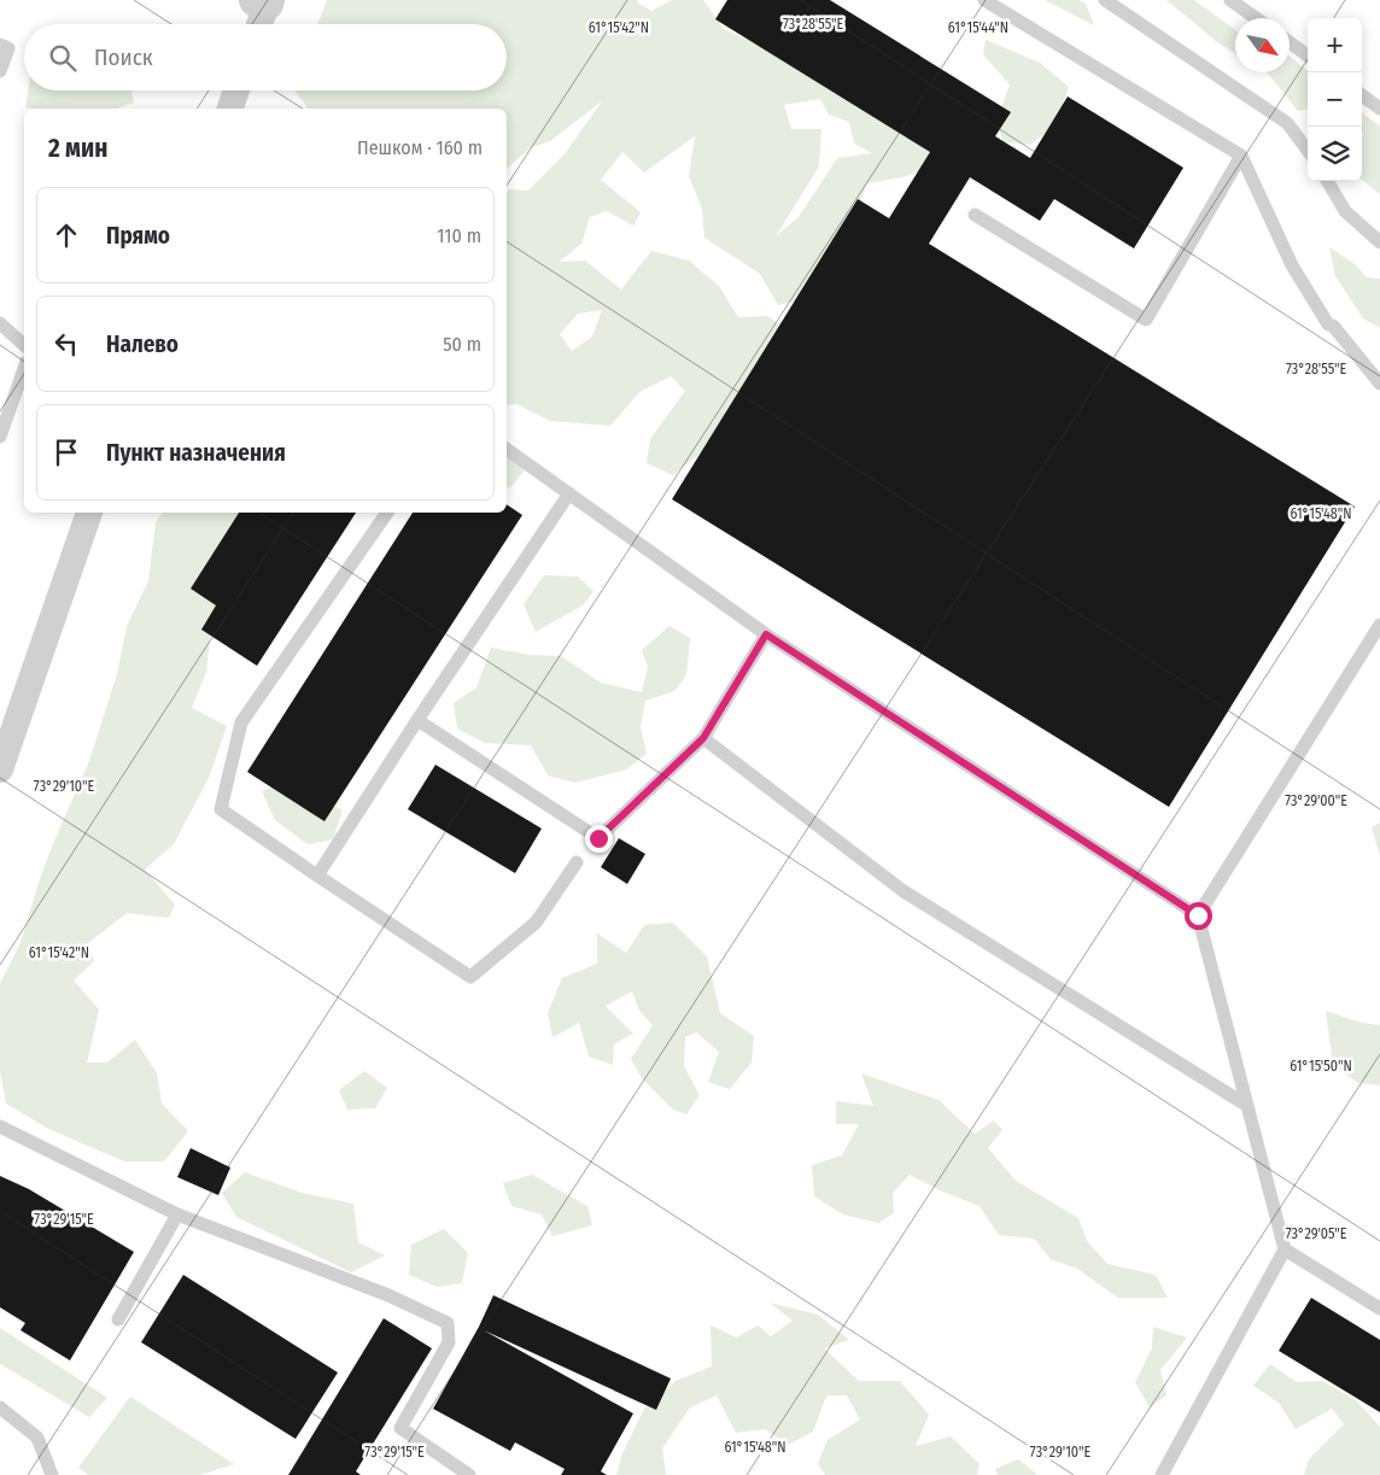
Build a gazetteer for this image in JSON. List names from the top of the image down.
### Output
{
  "north": "bottom right",
  "page": {
    "map_buttons": ["+", "−"],
    "search": "Поиск",
    "heading": ["2 мин", "Пешком · 160 m"],
    "list": [
      ["Прямо", "110 m"],
      ["Налево", "50 m"],
      "Пункт назначения"
    ]
  },
  "coordinates": [
    "73°28'55\"E",
    "61°15'42\"N",
    "61°15'44\"N",
    "61°15'48\"N",
    "73°29'10\"E",
    "73°29'00\"E",
    "61°15'50\"N",
    "73°29'15\"E",
    "73°29'05\"E"
  ]
}
